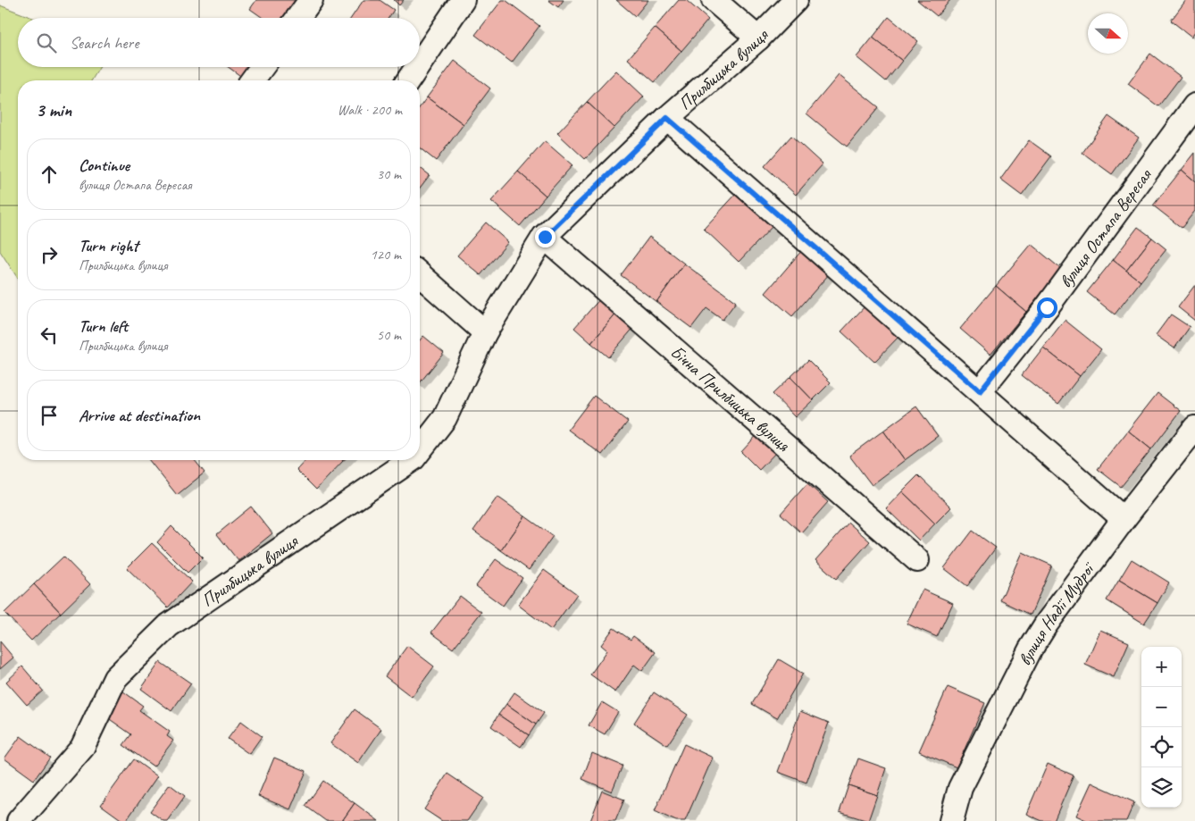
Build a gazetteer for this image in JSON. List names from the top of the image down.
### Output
{
  "streets": {
    "street": [
      "Прилбицька вулиця",
      "вулиця Остапа Вересая",
      "Бічна Прилбицька вулиця",
      "вулиця Надії Мудрої"
    ]
  },
  "crossings": [
    ["Прилбицька вулиця", "вулиця Остапа Вересая"],
    ["Прилбицька вулиця", "Бічна Прилбицька вулиця"],
    ["Прилбицька вулиця", "вулиця Надії Мудрої"]
  ],
  "north": "right",
  "page": {
    "search": "Search here",
    "heading": ["3 min", "Walk · 200 m"],
    "list": [
      ["Continue", "вулиця Остапа Вересая", "30 m"],
      ["Turn right", "Прилбицька вулиця", "120 m"],
      ["Turn left", "Прилбицька вулиця", "50 m"],
      "Arrive at destination"
    ],
    "map_buttons": ["+", "−"]
  }
}
